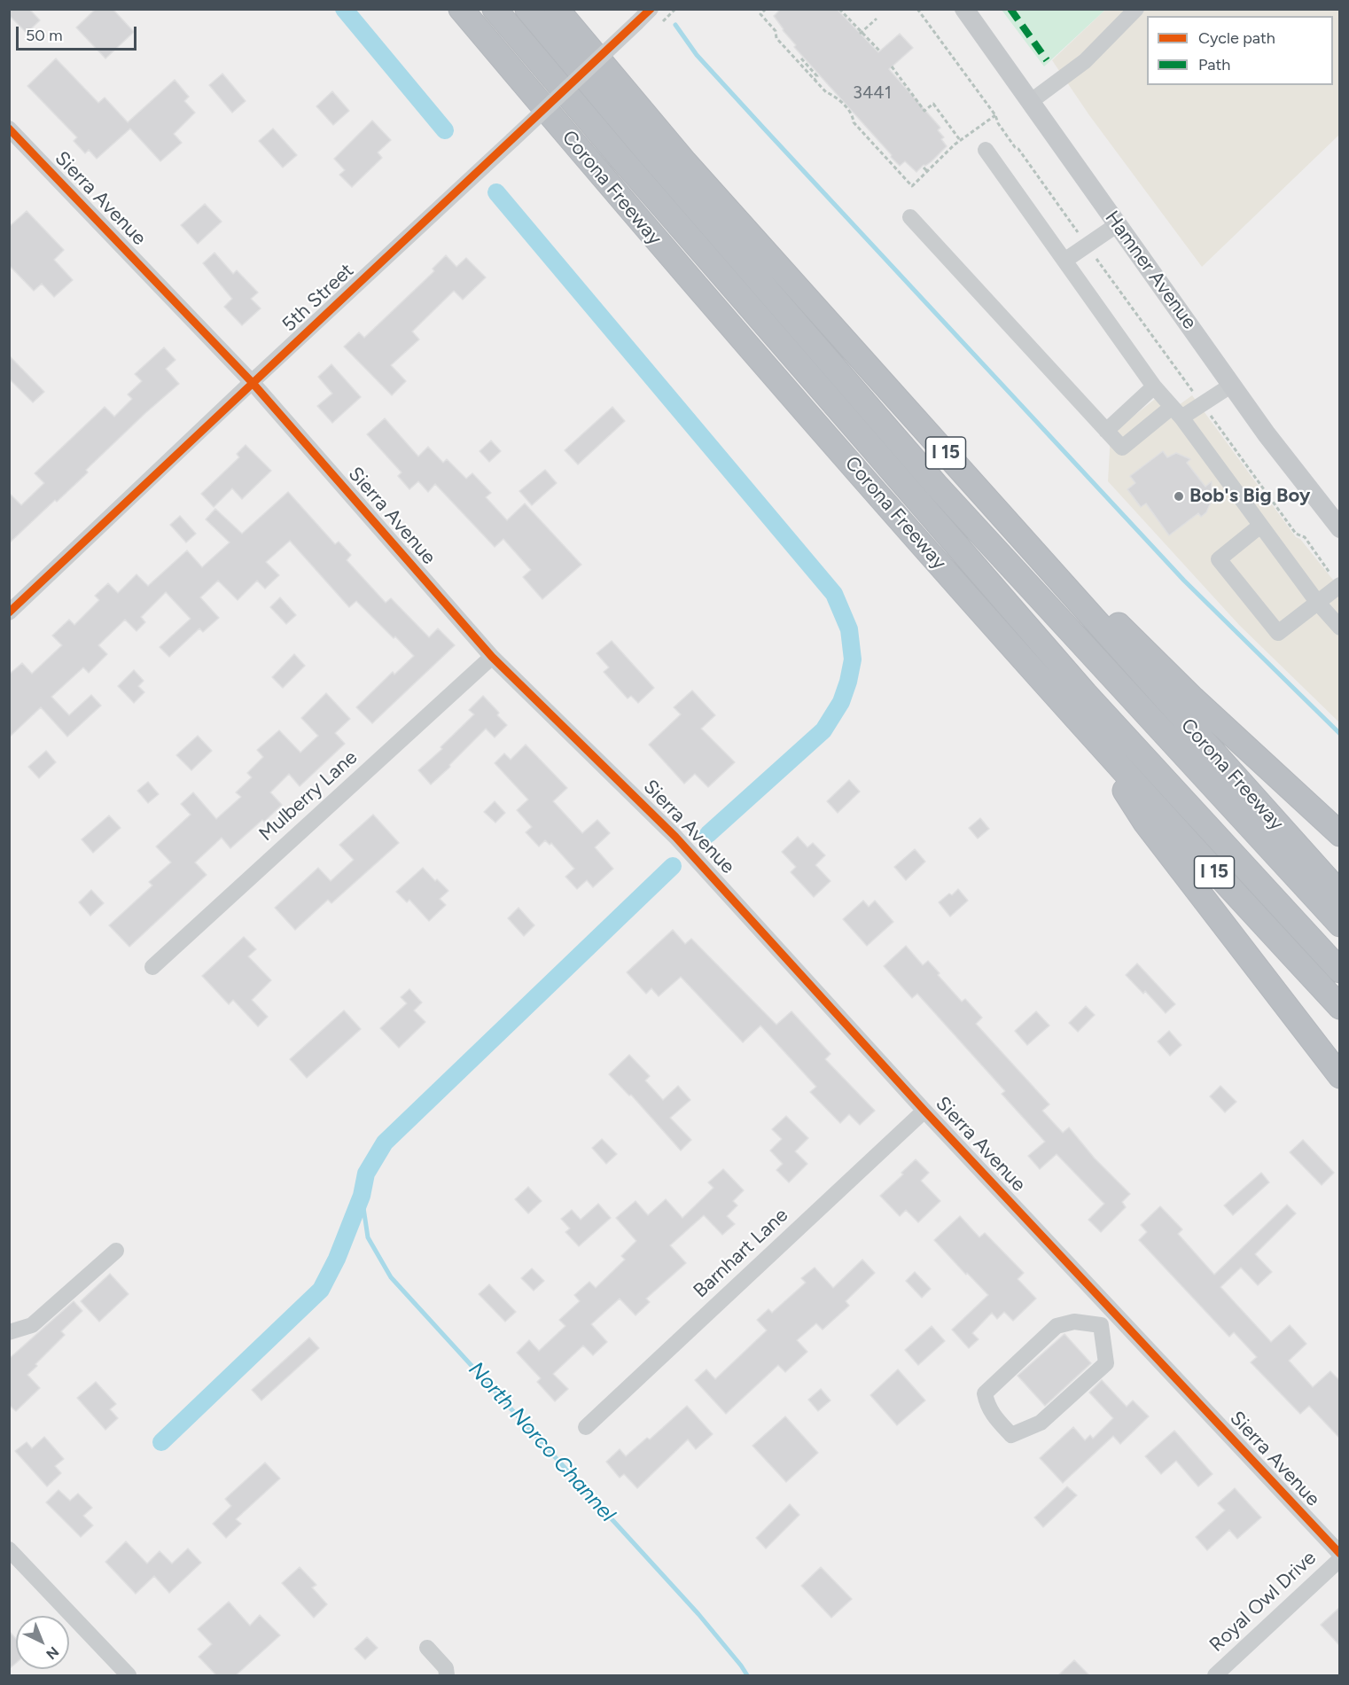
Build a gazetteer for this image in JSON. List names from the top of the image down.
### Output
{
  "streets": {
    "highway": ["Corona Freeway", "I 15"],
    "main road": ["Hamner Avenue"],
    "street": [
      "Sierra Avenue",
      "5th Street",
      "Mulberry Lane",
      "Barnhart Lane",
      "Royal Owl Drive"
    ]
  },
  "crossings": [
    ["Sierra Avenue", "5th Street"],
    ["Sierra Avenue", "Mulberry Lane"],
    ["Sierra Avenue", "Barnhart Lane"]
  ],
  "water": ["North Norco Channel"],
  "places": ["Bob's Big Boy"],
  "house_numbers": ["3441"],
  "legend": ["Cycle path", "Path"],
  "scale_bar": "50 m",
  "north": "bottom right"
}
